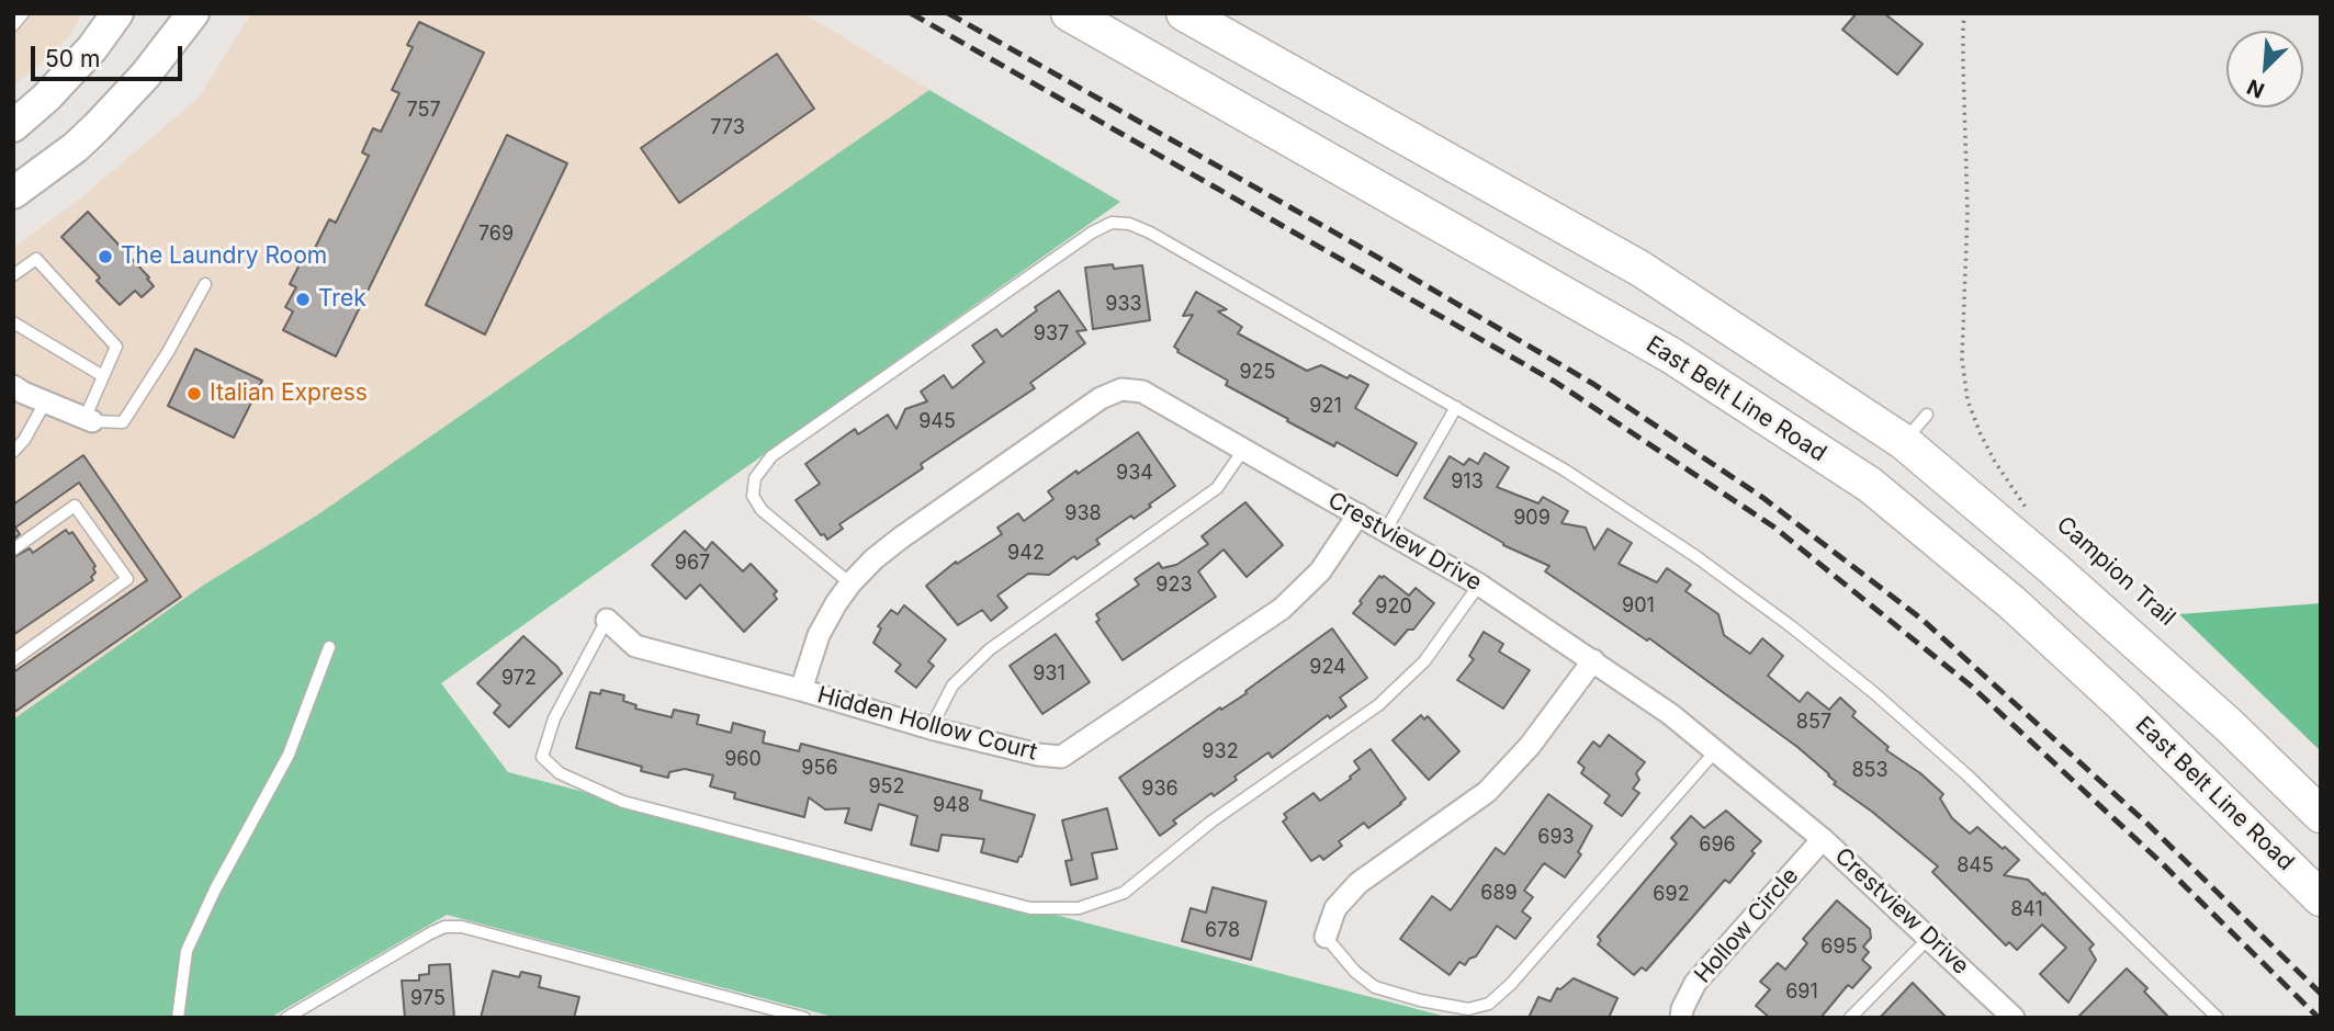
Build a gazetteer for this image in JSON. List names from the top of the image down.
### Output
{
  "streets": {
    "main road": ["East Belt Line Road"],
    "street": ["Crestview Drive", "Hidden Hollow Court", "Hollow Circle"],
    "path": ["Campion Trail"]
  },
  "crossings": [
    ["Crestview Drive", "Hidden Hollow Court"],
    ["Crestview Drive", "Hollow Circle"]
  ],
  "places": ["The Laundry Room", "Trek", "Italian Express"],
  "house_numbers": [
    "757",
    "773",
    "769",
    "933",
    "937",
    "925",
    "921",
    "945",
    "934",
    "913",
    "938",
    "909",
    "942",
    "967",
    "923",
    "901",
    "920",
    "924",
    "931",
    "972",
    "857",
    "932",
    "960",
    "956",
    "853",
    "952",
    "936",
    "948",
    "693",
    "696",
    "845",
    "689",
    "692",
    "841",
    "678",
    "695",
    "691",
    "975"
  ],
  "scale_bar": "50 m",
  "north": "bottom left"
}
